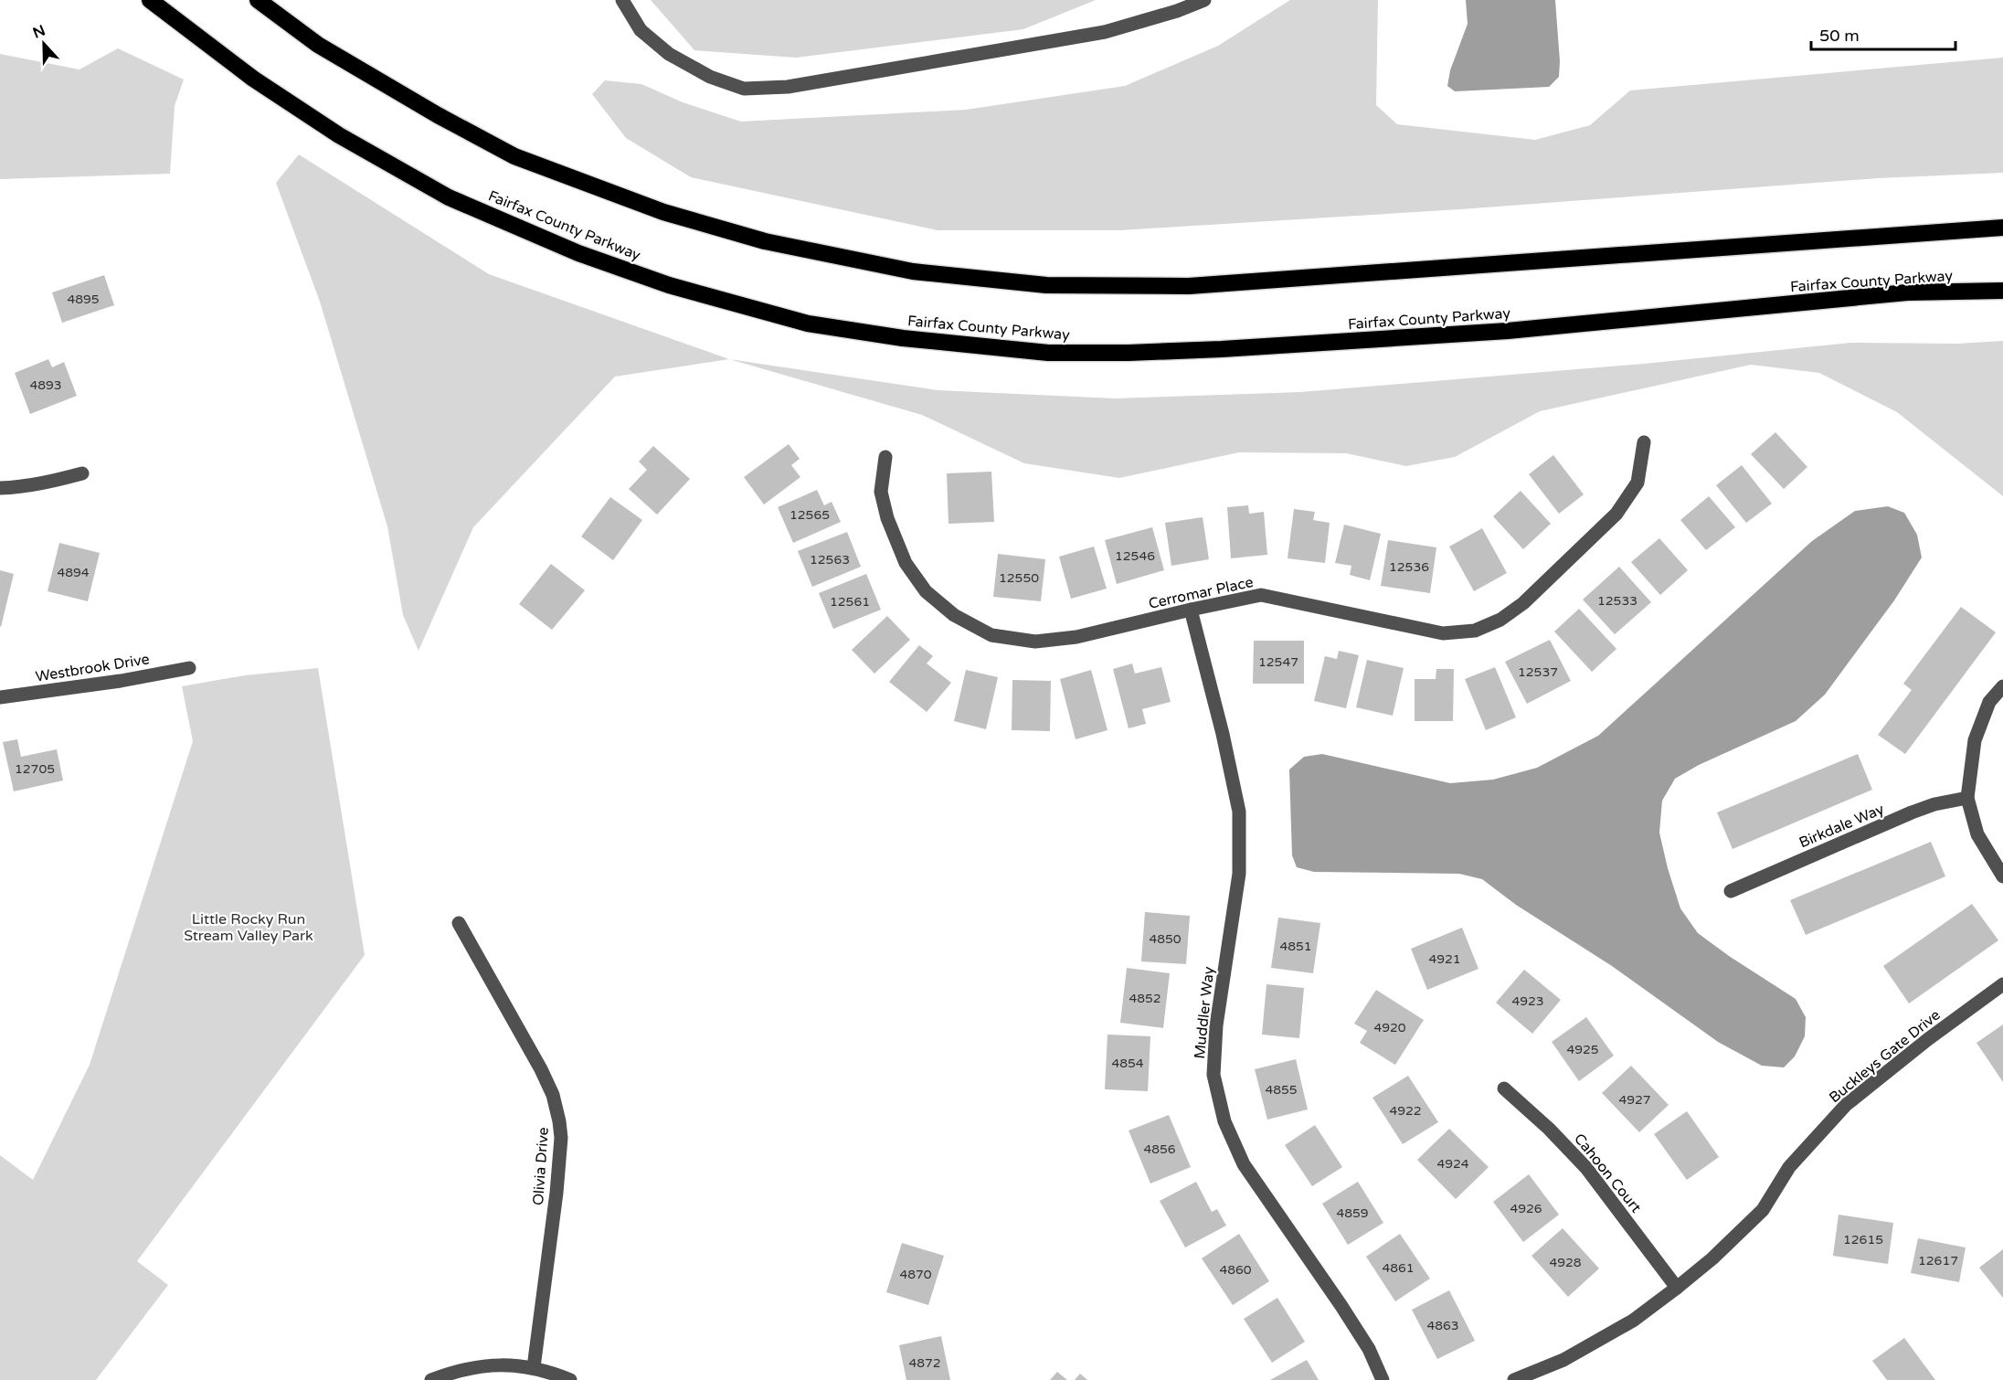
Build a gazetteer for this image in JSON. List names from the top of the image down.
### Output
{
  "streets": {
    "highway": ["Fairfax County Parkway"],
    "street": [
      "Cerromar Place",
      "Westbrook Drive",
      "Birkdale Way",
      "Muddler Way",
      "Buckleys Gate Drive",
      "Olivia Drive",
      "Cahoon Court"
    ]
  },
  "crossings": [
    ["Cerromar Place", "Muddler Way"],
    ["Buckleys Gate Drive", "Cahoon Court"]
  ],
  "parks": ["Little Rocky Run Stream Valley Park"],
  "house_numbers": [
    "4895",
    "4893",
    "12565",
    "12546",
    "12563",
    "12536",
    "4894",
    "12550",
    "12533",
    "12561",
    "12547",
    "12537",
    "12705",
    "4850",
    "4851",
    "4921",
    "4852",
    "4923",
    "4920",
    "4925",
    "4854",
    "4855",
    "4927",
    "4922",
    "4856",
    "4924",
    "4926",
    "4859",
    "12615",
    "12617",
    "4928",
    "4861",
    "4860",
    "4870",
    "4863",
    "4872"
  ],
  "scale_bar": "50 m",
  "north": "top"
}
